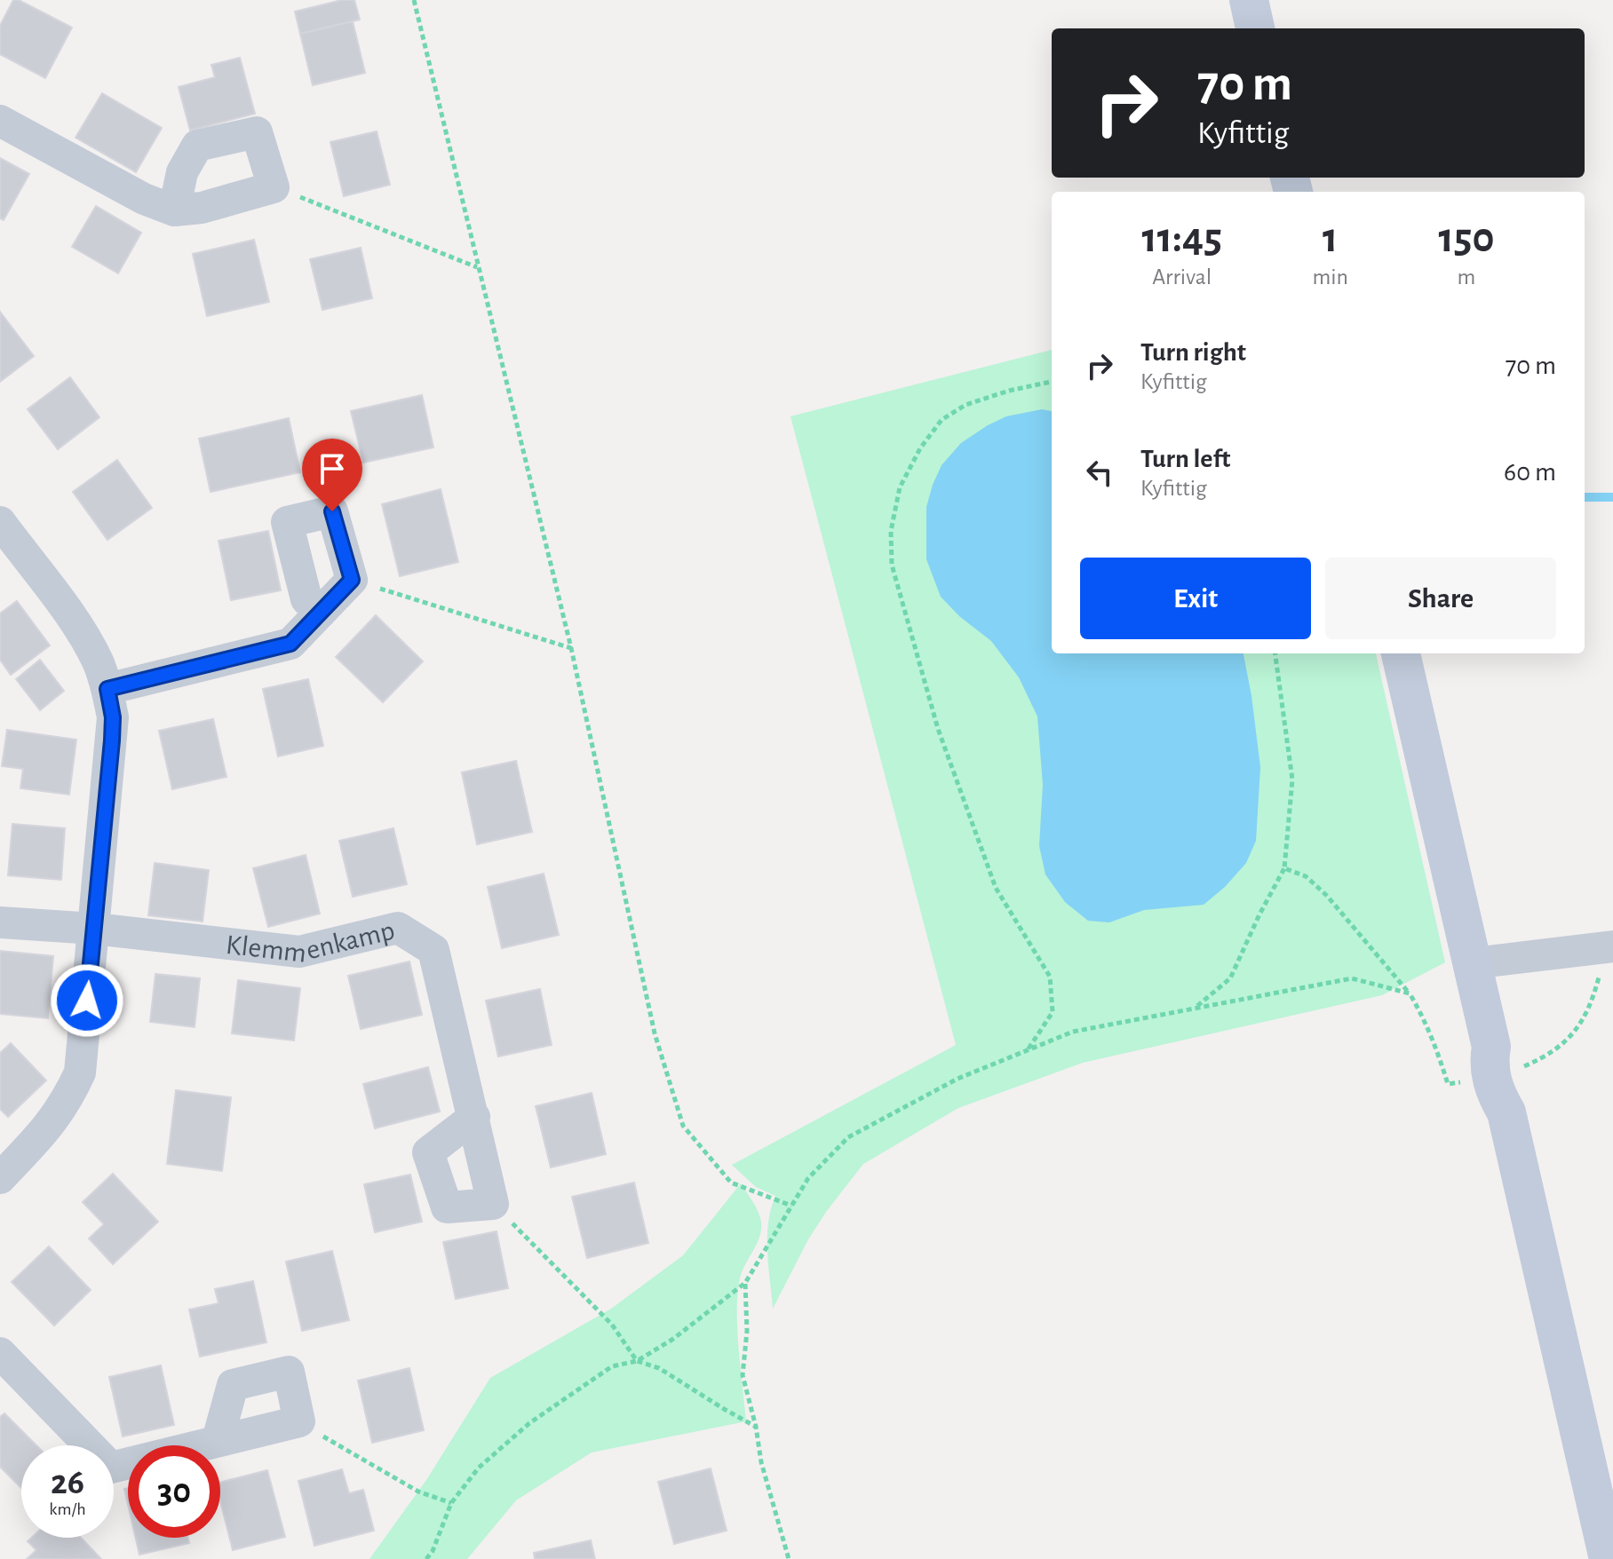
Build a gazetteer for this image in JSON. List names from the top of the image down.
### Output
{
  "streets": {
    "street": ["Klemmenkamp"]
  },
  "page": {
    "turn": ["70 m", "Kyfittig"],
    "eta": [
      "11:45",
      "Arrival",
      "1",
      "min",
      "150",
      "m"
    ],
    "list": [
      {
        "name": "Turn right",
        "note": "Kyfittig",
        "value": "70 m"
      },
      {
        "name": "Turn left",
        "note": "Kyfittig",
        "value": "60 m"
      }
    ],
    "buttons": ["Exit", "Share"],
    "speed": "26 km/h",
    "limit": "30"
  }
}
